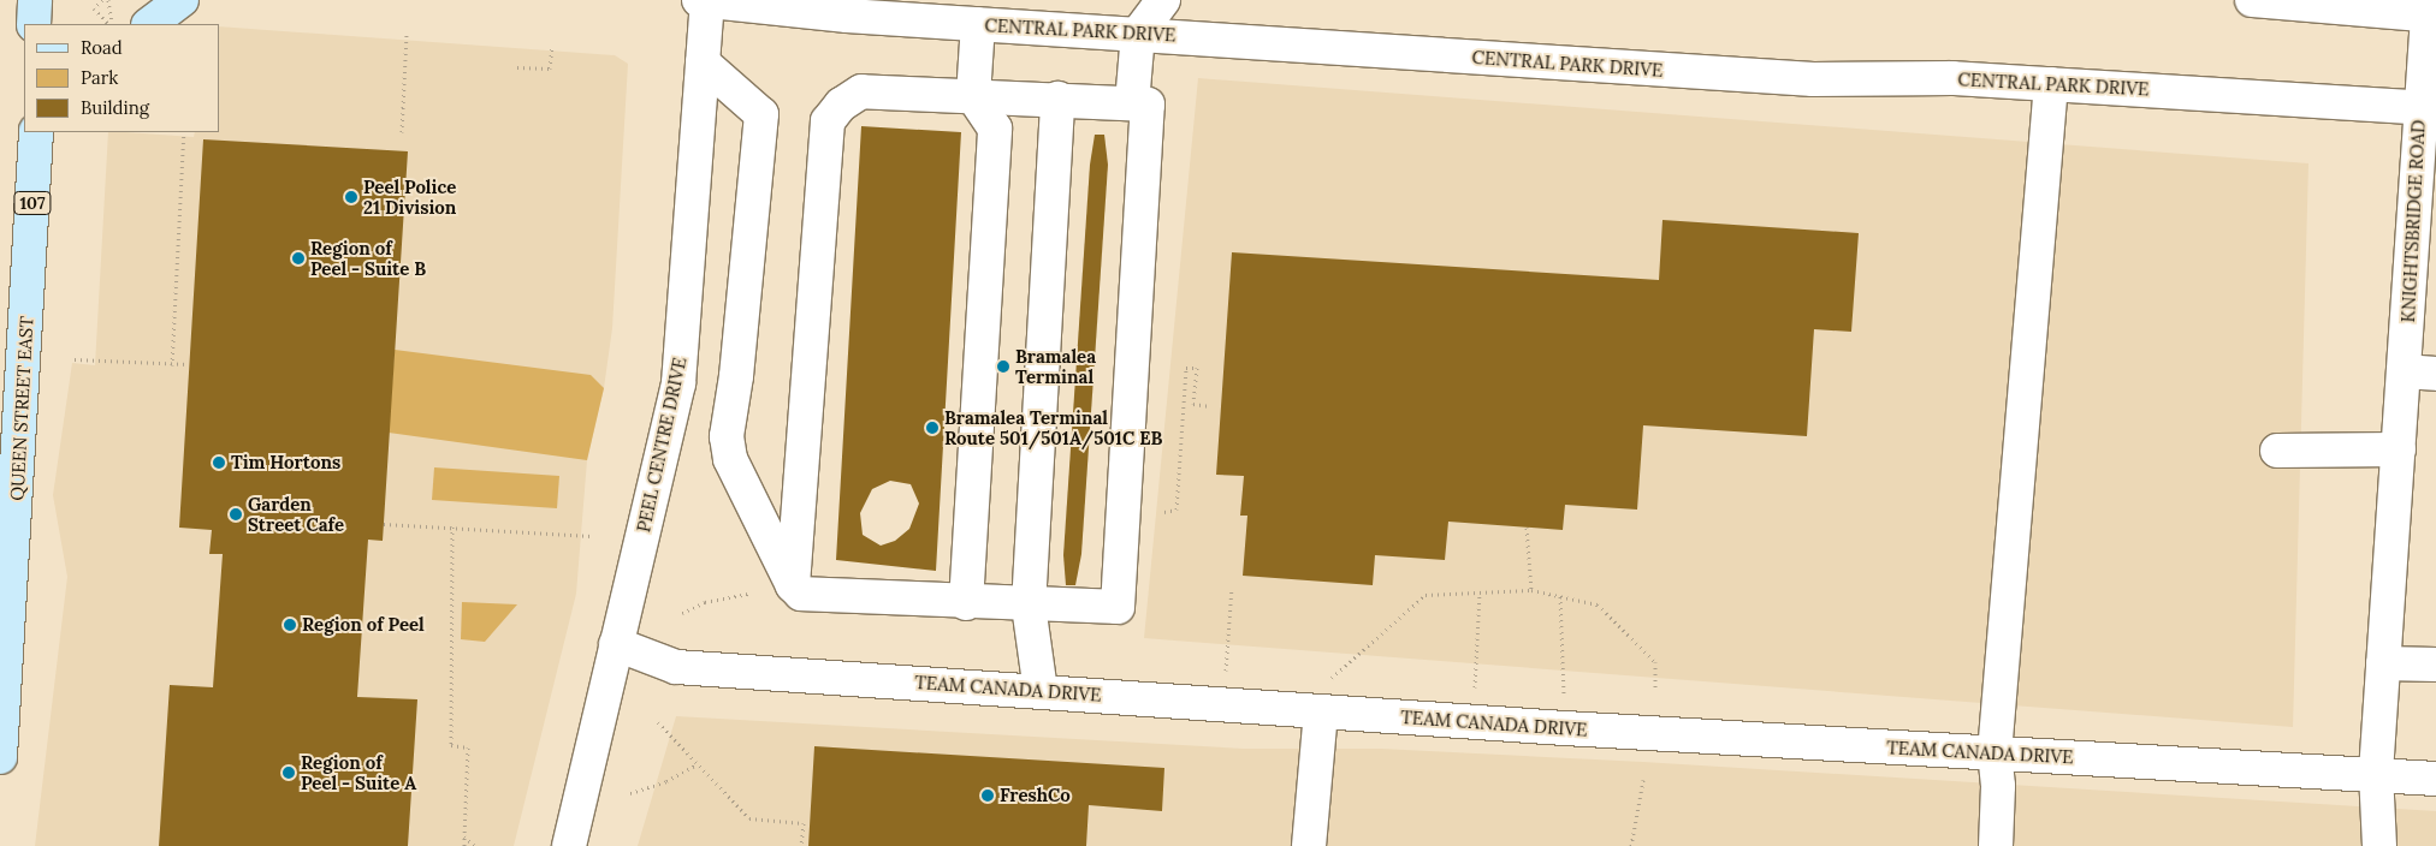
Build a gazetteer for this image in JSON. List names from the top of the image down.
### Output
{
  "streets": {
    "main road": ["107", "QUEEN STREET EAST"],
    "street": [
      "CENTRAL PARK DRIVE",
      "KNIGHTSBRIDGE ROAD",
      "PEEL CENTRE DRIVE",
      "TEAM CANADA DRIVE"
    ]
  },
  "crossings": [
    ["CENTRAL PARK DRIVE", "KNIGHTSBRIDGE ROAD"],
    ["CENTRAL PARK DRIVE", "PEEL CENTRE DRIVE"],
    ["KNIGHTSBRIDGE ROAD", "TEAM CANADA DRIVE"],
    ["PEEL CENTRE DRIVE", "TEAM CANADA DRIVE"]
  ],
  "places": [
    "Peel Police 21 Division",
    "Region of Peel - Suite B",
    "Bramalea Terminal",
    "Bramalea Terminal Route 501/501A/501C EB",
    "Tim Hortons",
    "Garden Street Cafe",
    "Region of Peel",
    "Region of Peel - Suite A",
    "FreshCo"
  ],
  "legend": ["Road", "Park", "Building"]
}
